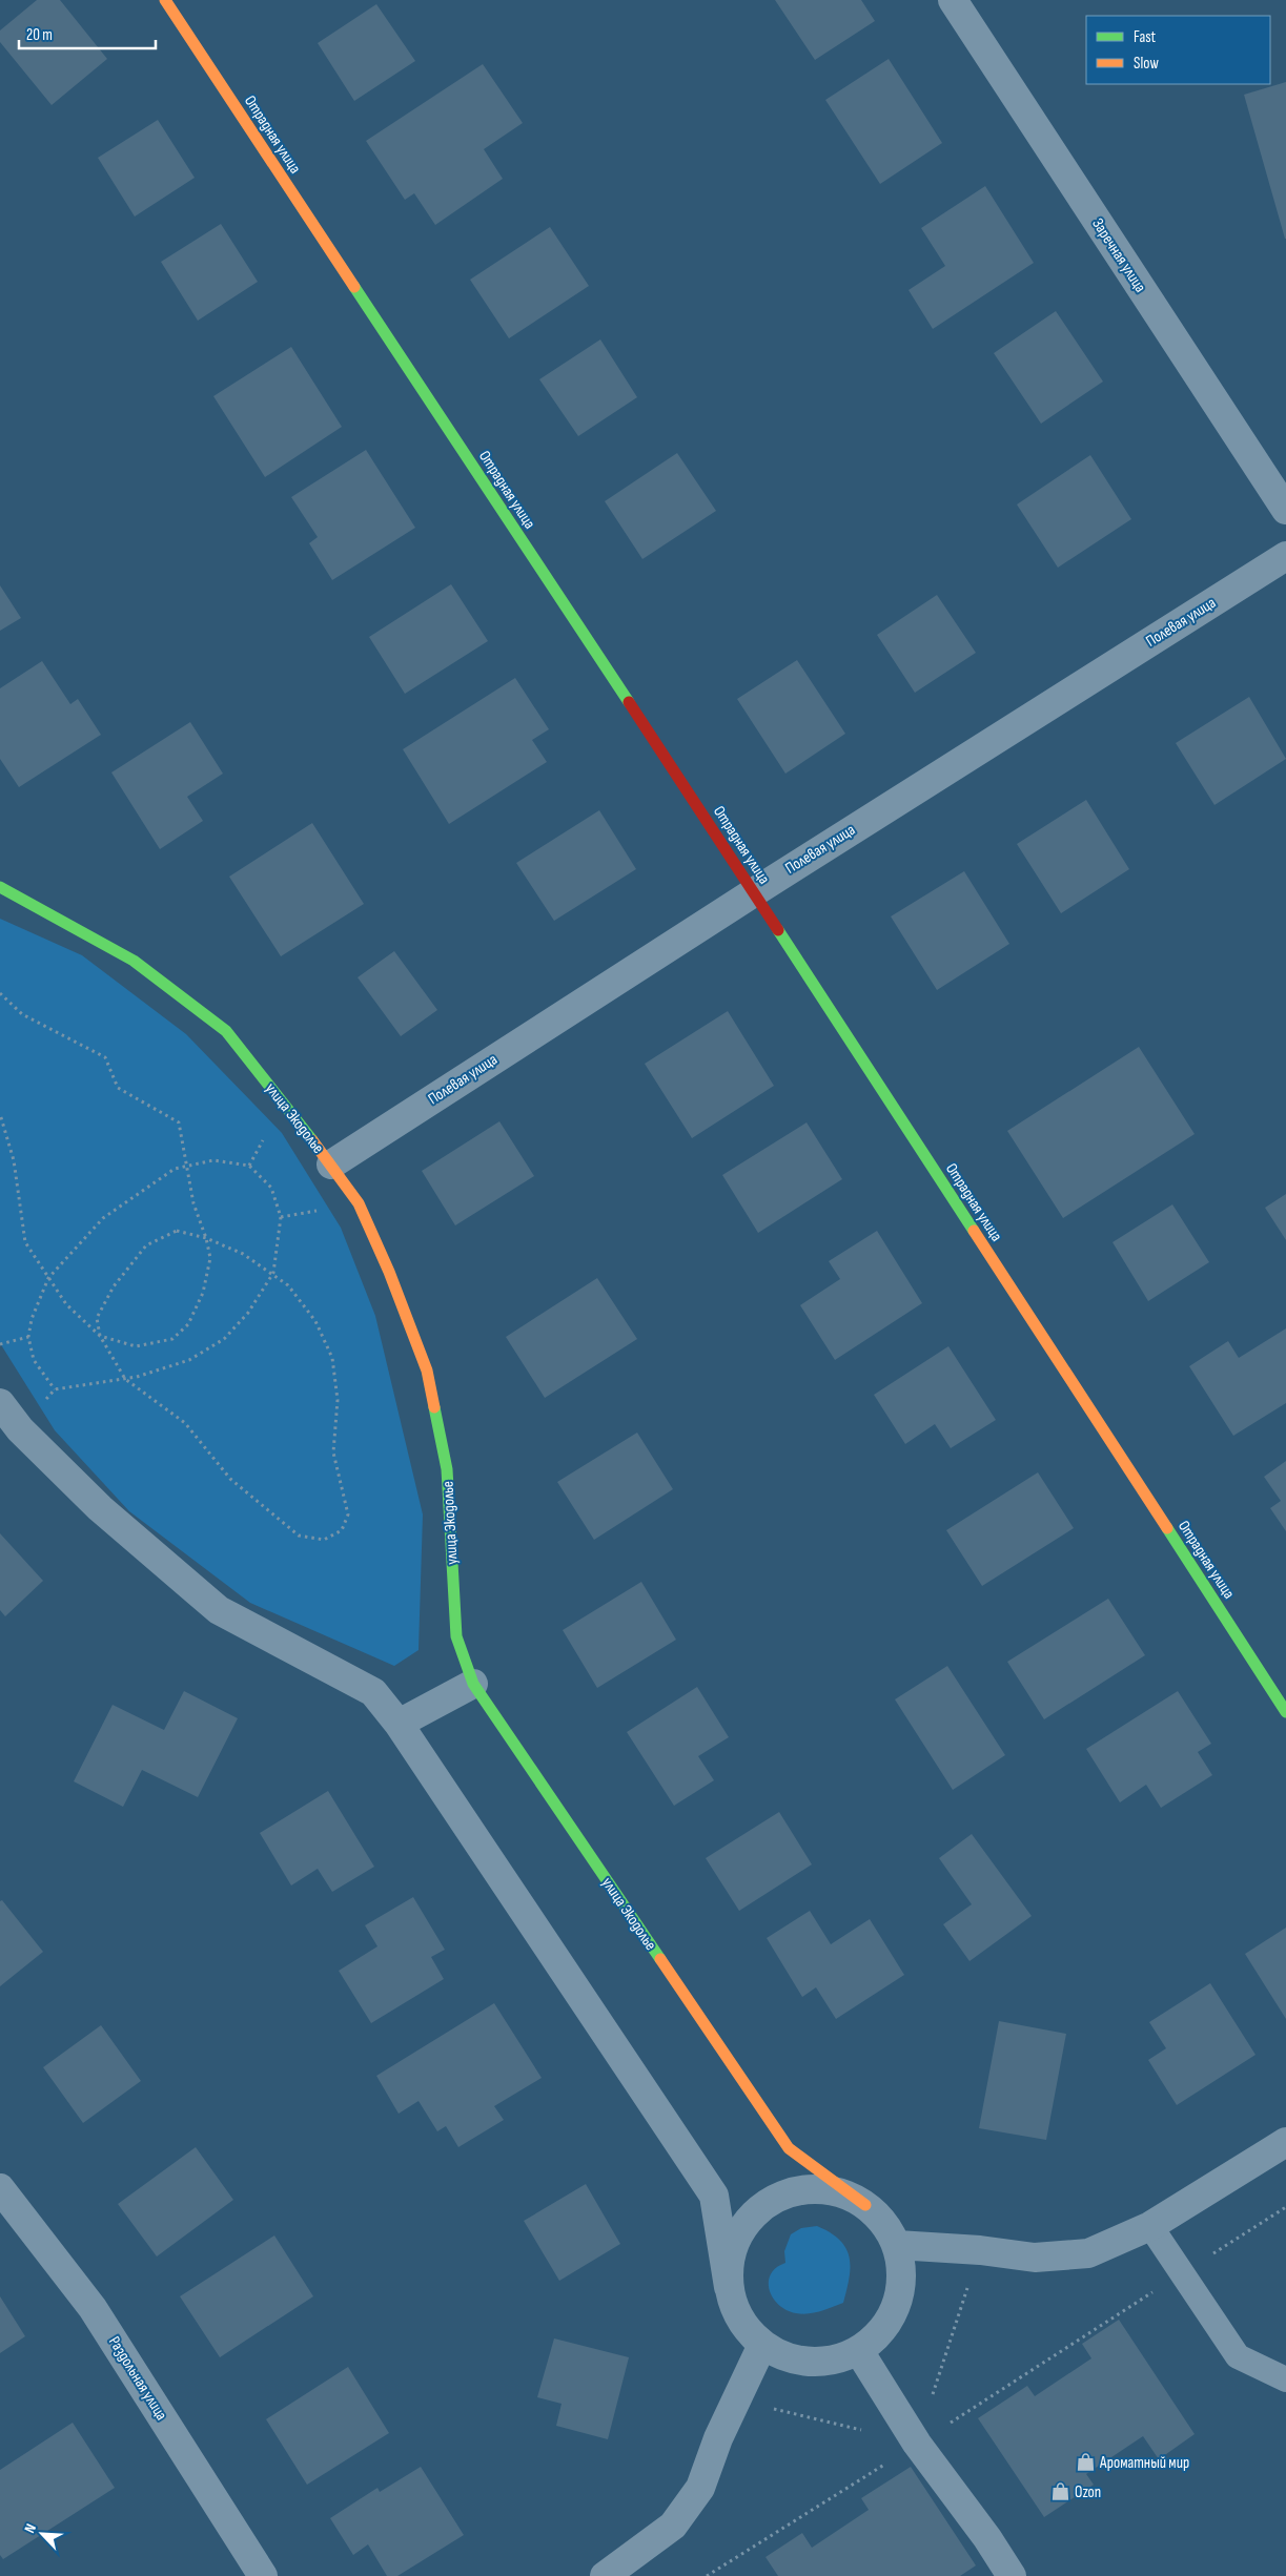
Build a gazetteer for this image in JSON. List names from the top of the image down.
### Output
{
  "streets": {
    "street": [
      "Отрадная улица",
      "Заречная улица",
      "Полевая улица",
      "улица Экодолье",
      "Раздольная улица"
    ]
  },
  "crossings": [
    ["Отрадная улица", "Полевая улица"],
    ["Полевая улица", "улица Экодолье"]
  ],
  "places": {
    "shop": ["Ароматный мир", "Ozon"]
  },
  "legend": ["Fast", "Slow"],
  "scale_bar": "20 m",
  "north": "top left"
}
